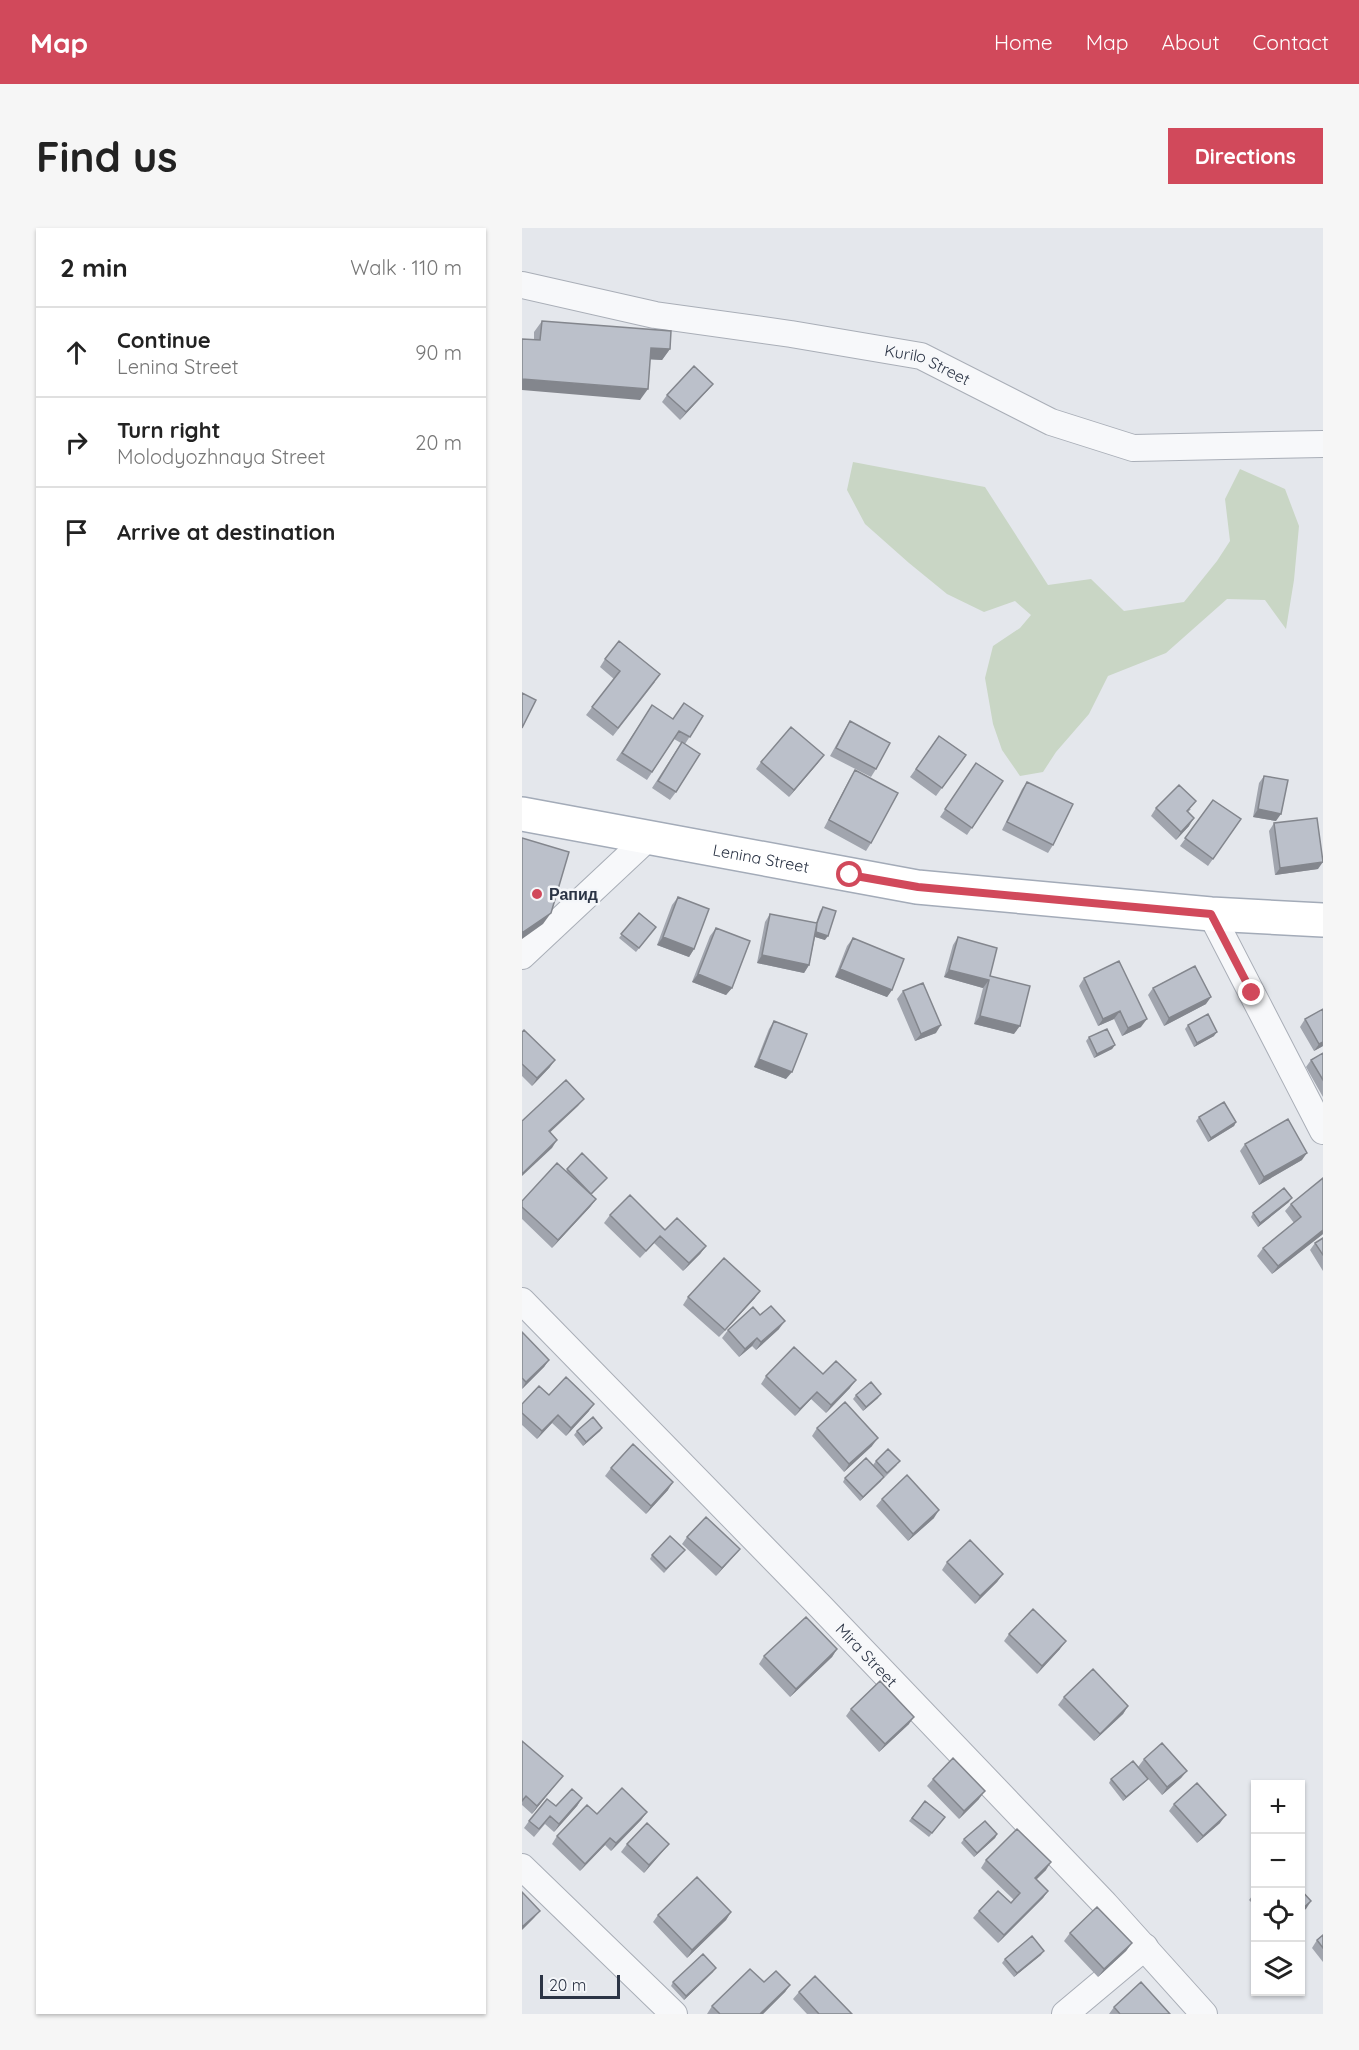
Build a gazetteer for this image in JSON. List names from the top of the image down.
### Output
{
  "streets": {
    "main road": ["Lenina Street"],
    "street": ["Kurilo Street", "Mira Street"]
  },
  "places": ["Рапид"],
  "scale_bar": "20 m",
  "page": {
    "header": "Map",
    "nav": [
      "Home",
      "Map",
      "About",
      "Contact"
    ],
    "buttons": "Directions",
    "title": "Find us",
    "heading": ["2 min", "Walk · 110 m"],
    "list": [
      ["Continue", "Lenina Street", "90 m"],
      ["Turn right", "Molodyozhnaya Street", "20 m"],
      "Arrive at destination"
    ],
    "map_buttons": ["+", "−"],
    "scale": "20 m"
  }
}
